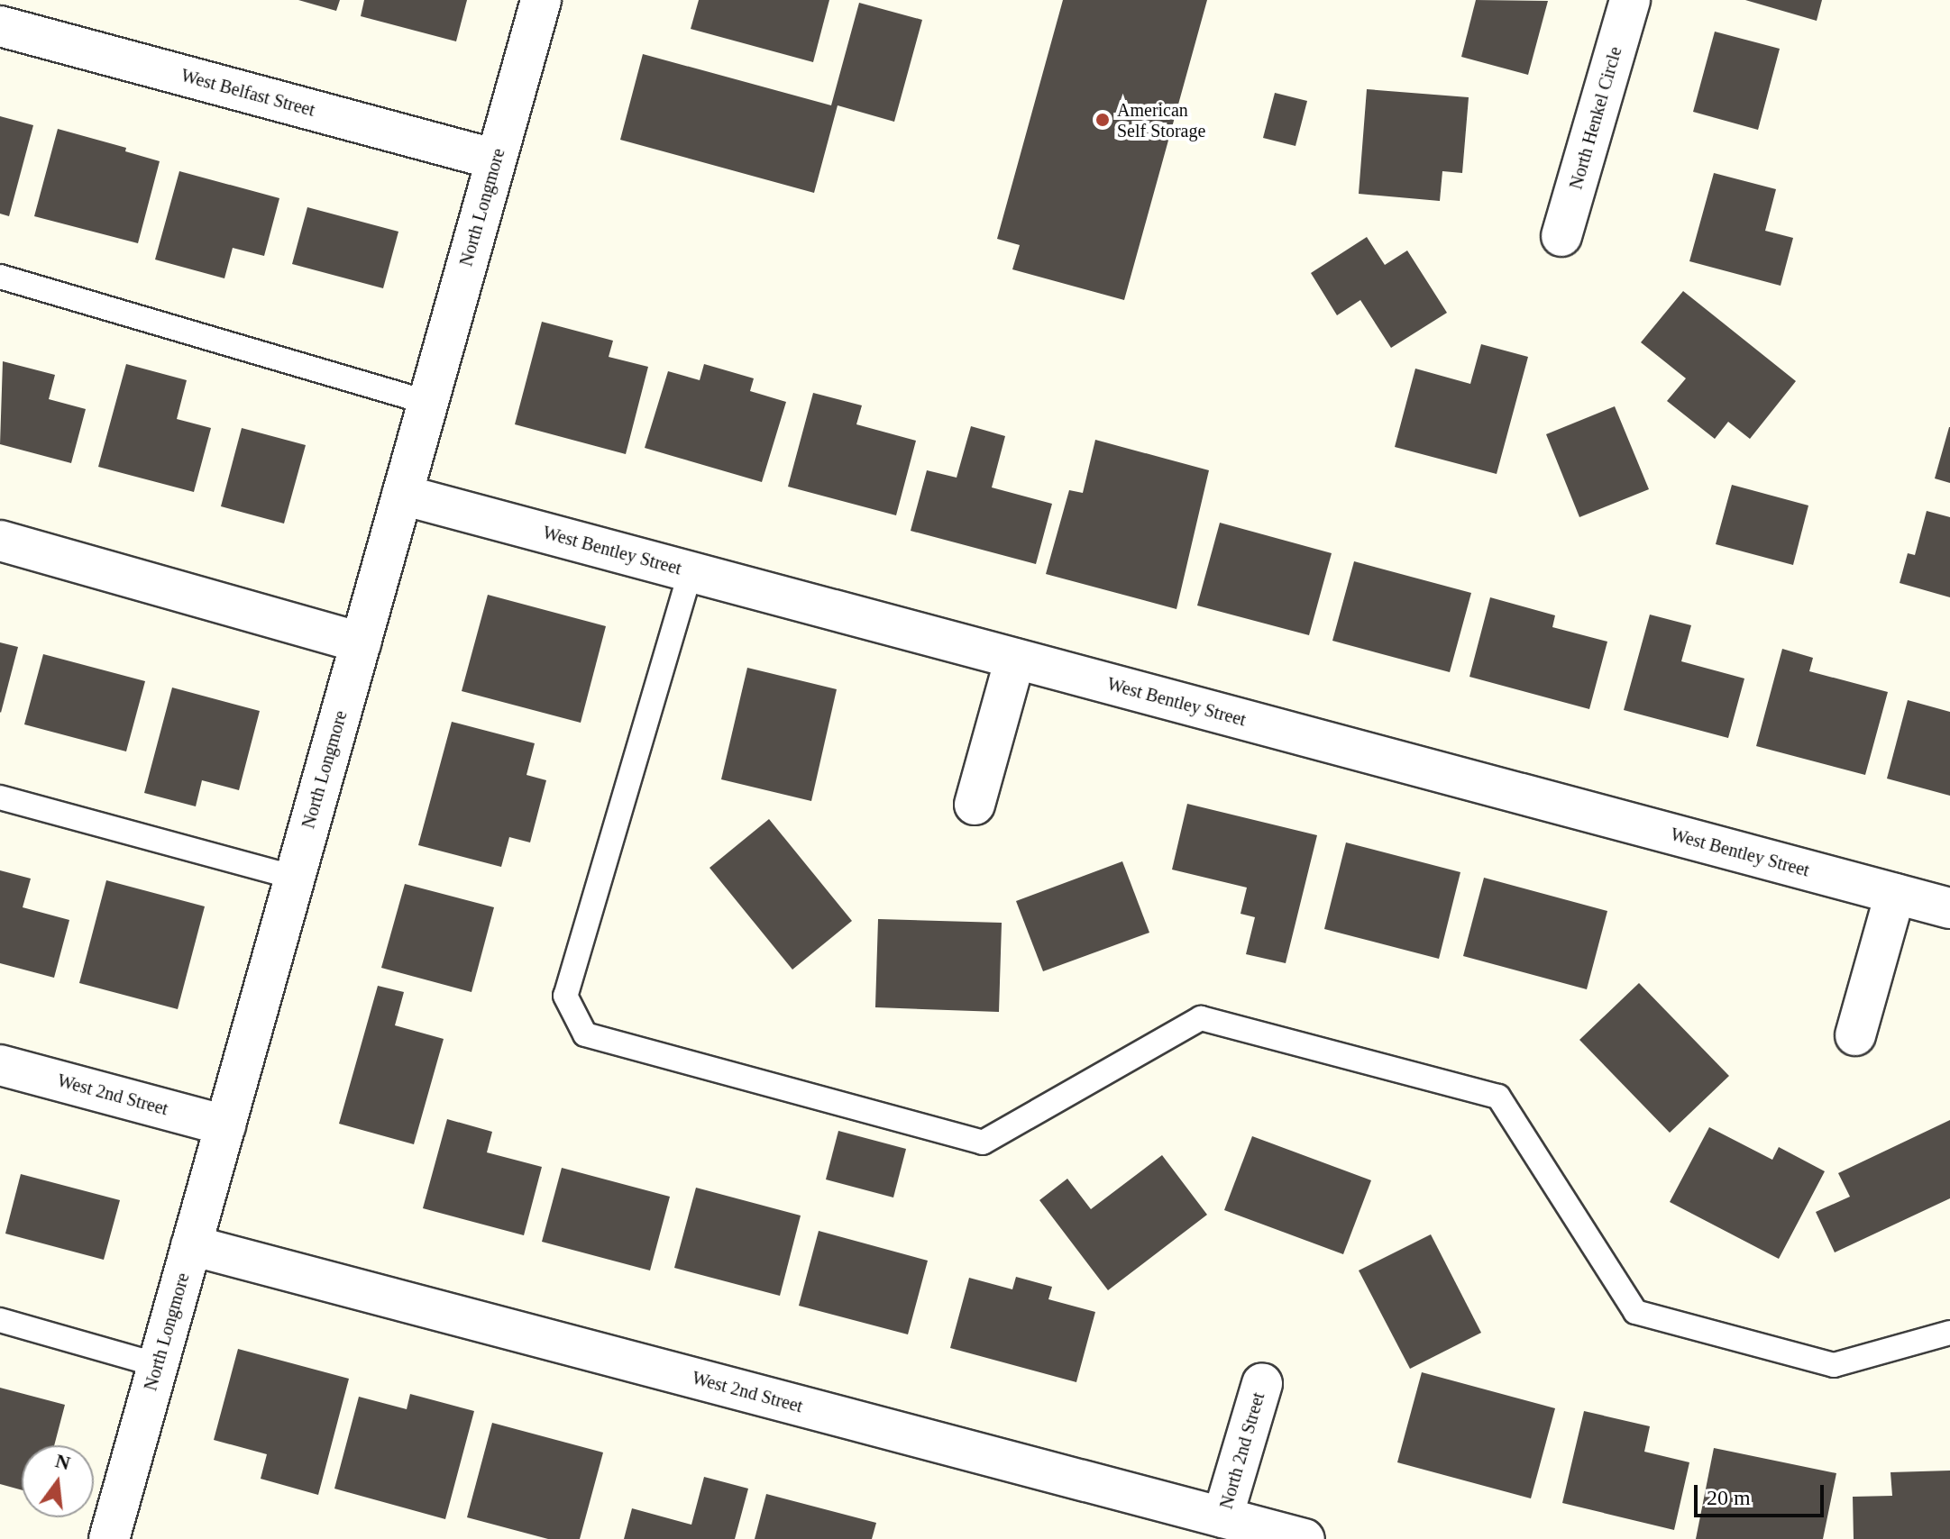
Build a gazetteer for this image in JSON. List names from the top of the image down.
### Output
{
  "streets": {
    "street": [
      "West Belfast Street",
      "North Henkel Circle",
      "North Longmore",
      "West Bentley Street",
      "West 2nd Street",
      "North 2nd Street"
    ]
  },
  "crossings": [
    ["West Belfast Street", "North Longmore"],
    ["North Longmore", "West Bentley Street"],
    ["North Longmore", "West 2nd Street"],
    ["West 2nd Street", "North 2nd Street"]
  ],
  "places": ["American Self Storage"],
  "scale_bar": "20 m",
  "north": "top"
}
